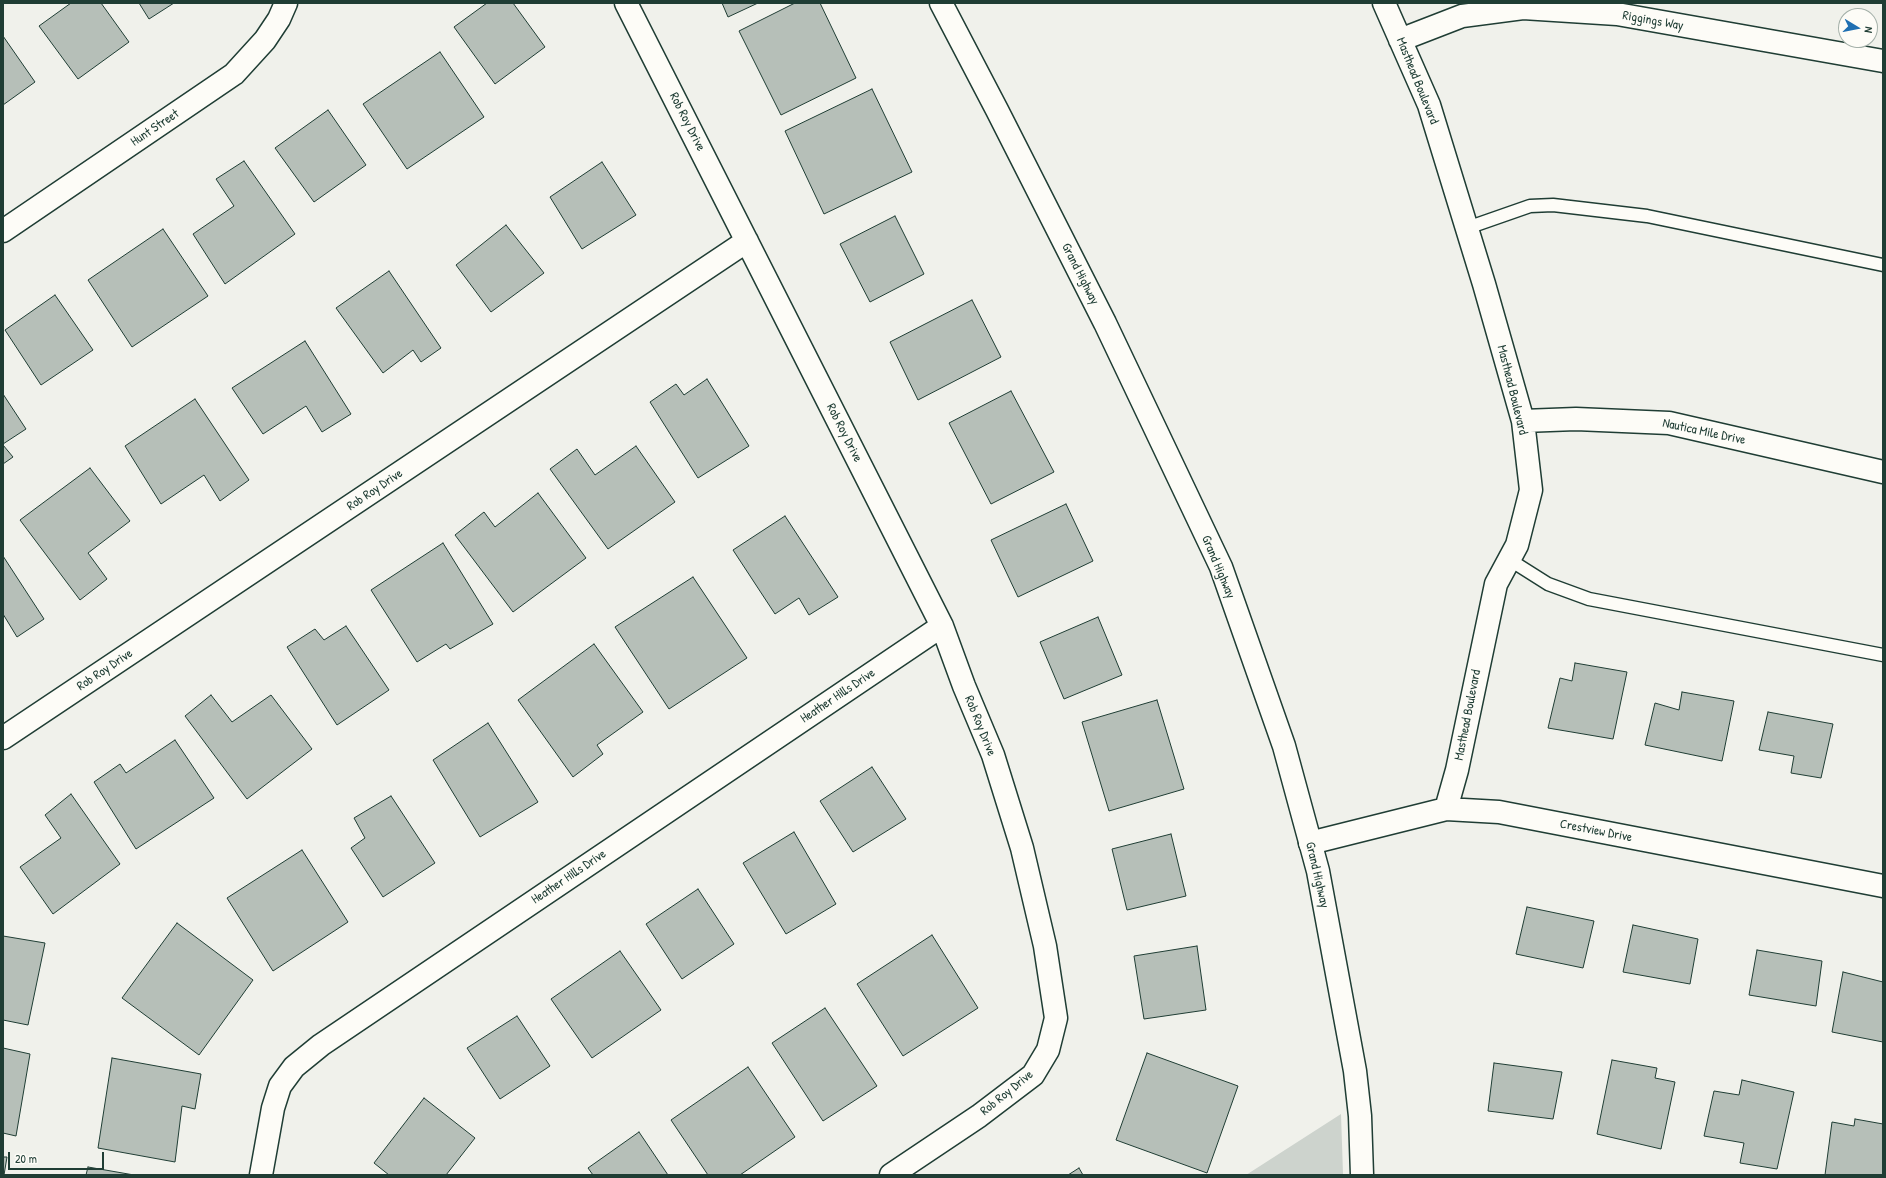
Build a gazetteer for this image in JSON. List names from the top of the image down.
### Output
{
  "streets": {
    "street": [
      "Riggings Way",
      "Masthead Boulevard",
      "Rob Roy Drive",
      "Hunt Street",
      "Grand Highway",
      "Nautica Mile Drive",
      "Heather Hills Drive",
      "Crestview Drive"
    ]
  },
  "crossings": [
    ["Riggings Way", "Masthead Boulevard"],
    ["Masthead Boulevard", "Nautica Mile Drive"],
    ["Masthead Boulevard", "Crestview Drive"],
    ["Rob Roy Drive", "Heather Hills Drive"],
    ["Grand Highway", "Crestview Drive"]
  ],
  "scale_bar": "20 m",
  "north": "right"
}
